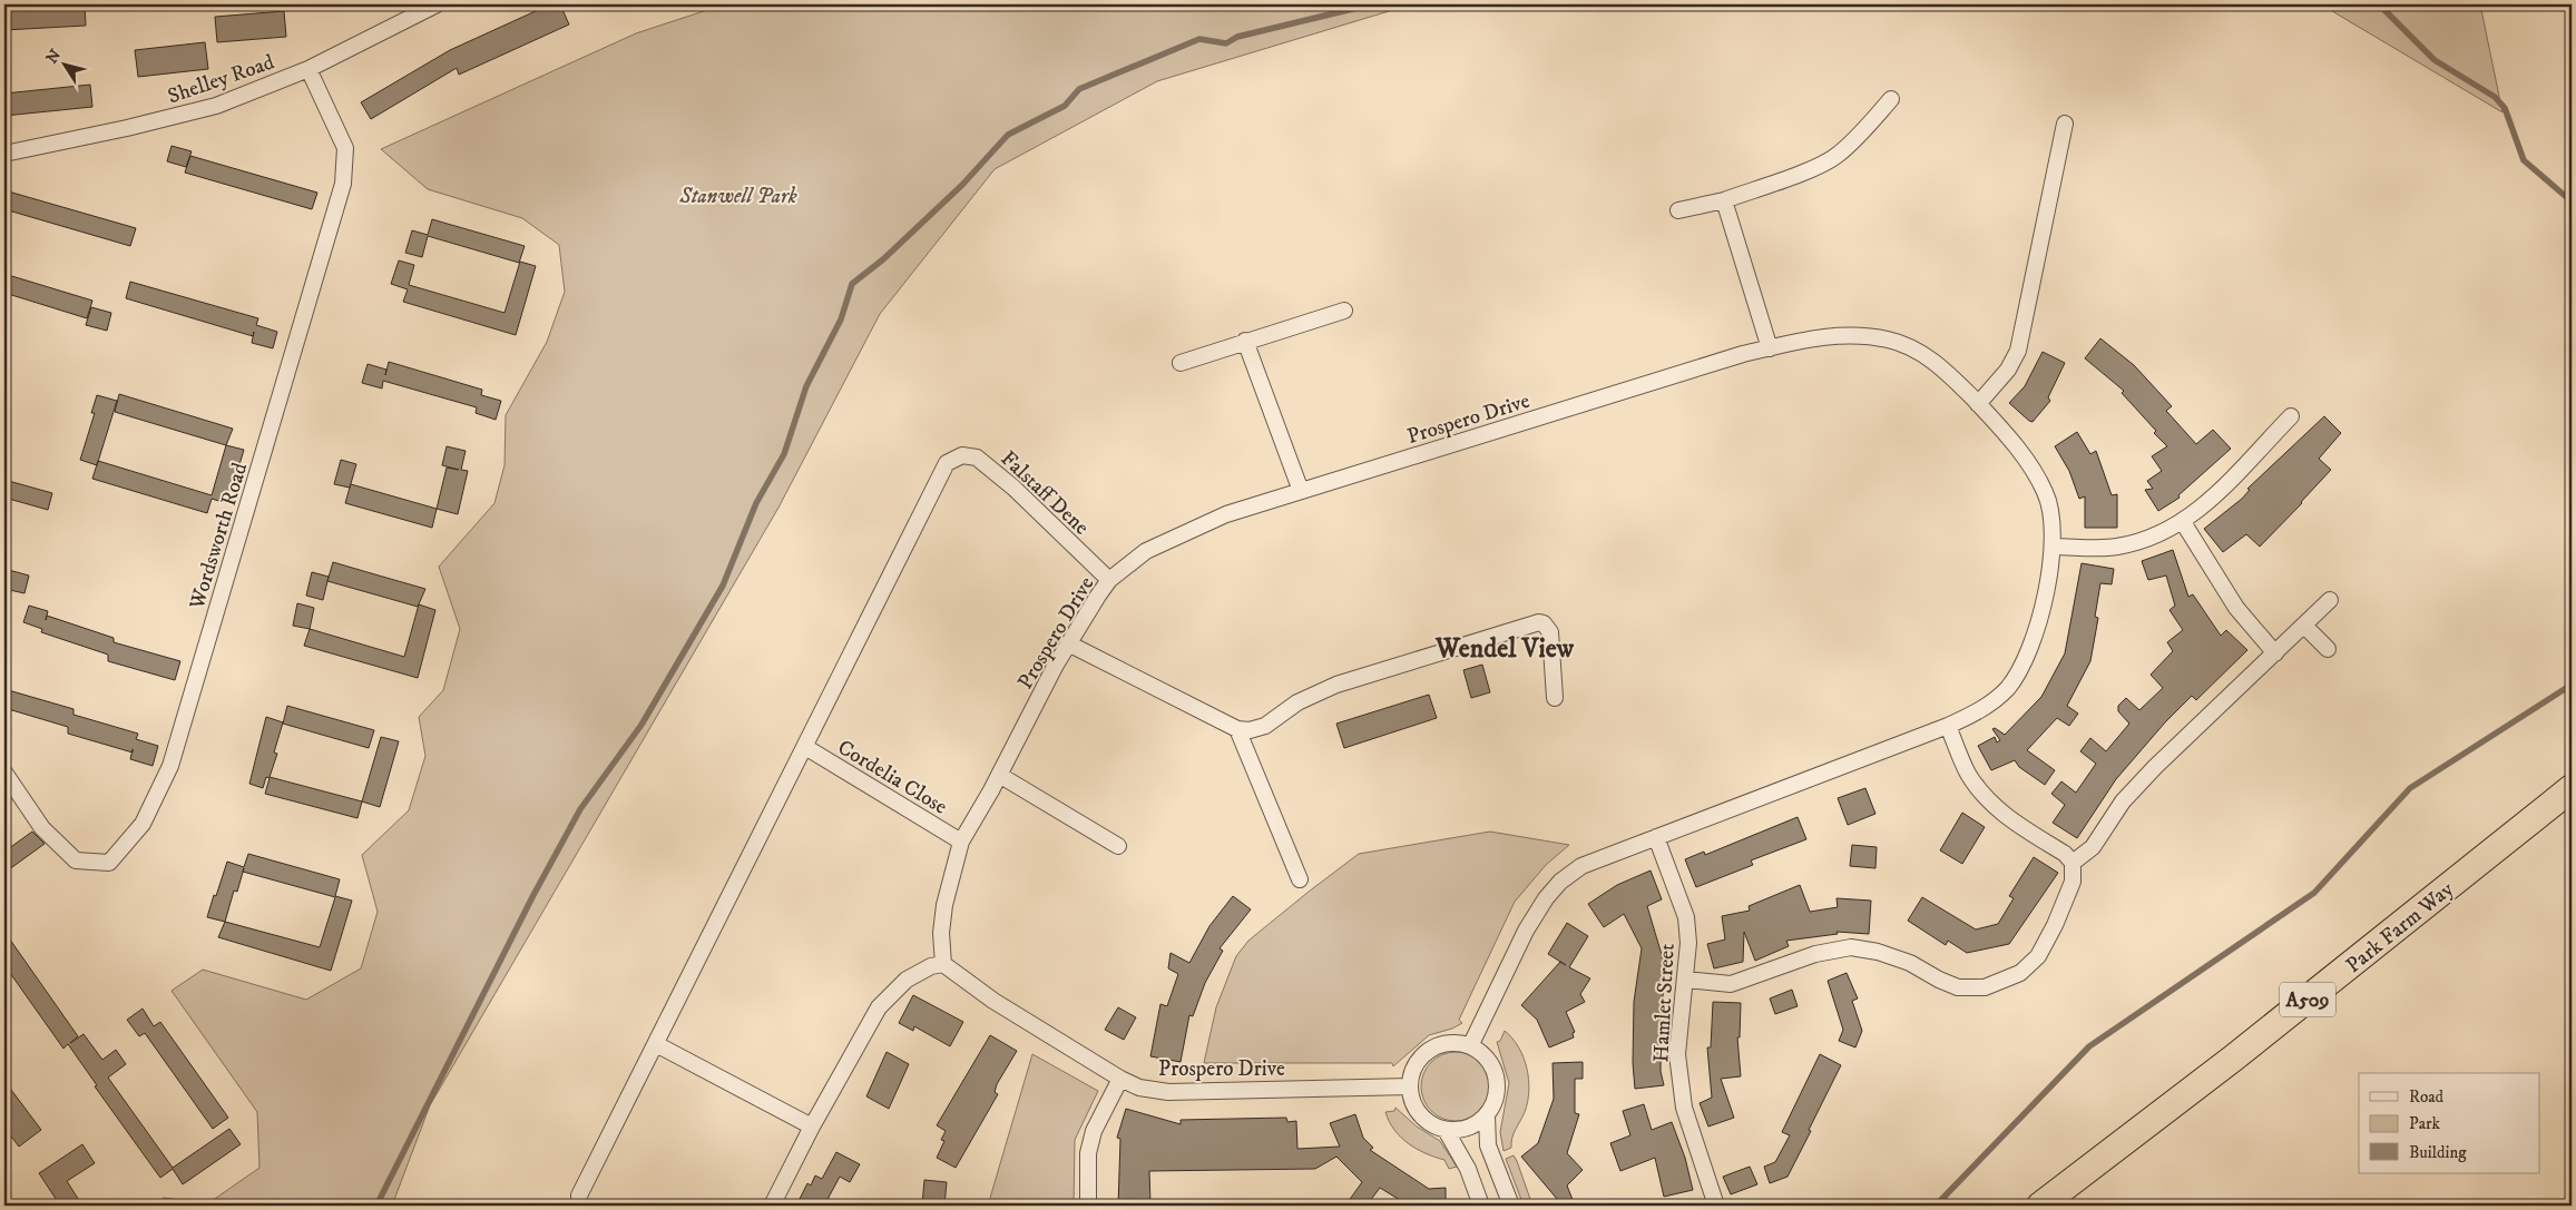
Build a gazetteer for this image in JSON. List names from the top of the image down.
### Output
{
  "streets": {
    "highway": ["Park Farm Way", "A509"],
    "street": [
      "Shelley Road",
      "Prospero Drive",
      "Falstaff Dene",
      "Wordsworth Road",
      "Cordelia Close",
      "Hamlet Street"
    ]
  },
  "crossings": [
    ["Shelley Road", "Wordsworth Road"],
    ["Prospero Drive", "Falstaff Dene"],
    ["Prospero Drive", "Cordelia Close"],
    ["Prospero Drive", "Hamlet Street"],
    ["Falstaff Dene", "Cordelia Close"]
  ],
  "districts": ["Wendel View"],
  "parks": ["Stanwell Park"],
  "legend": ["Road", "Park", "Building"],
  "north": "top left"
}
